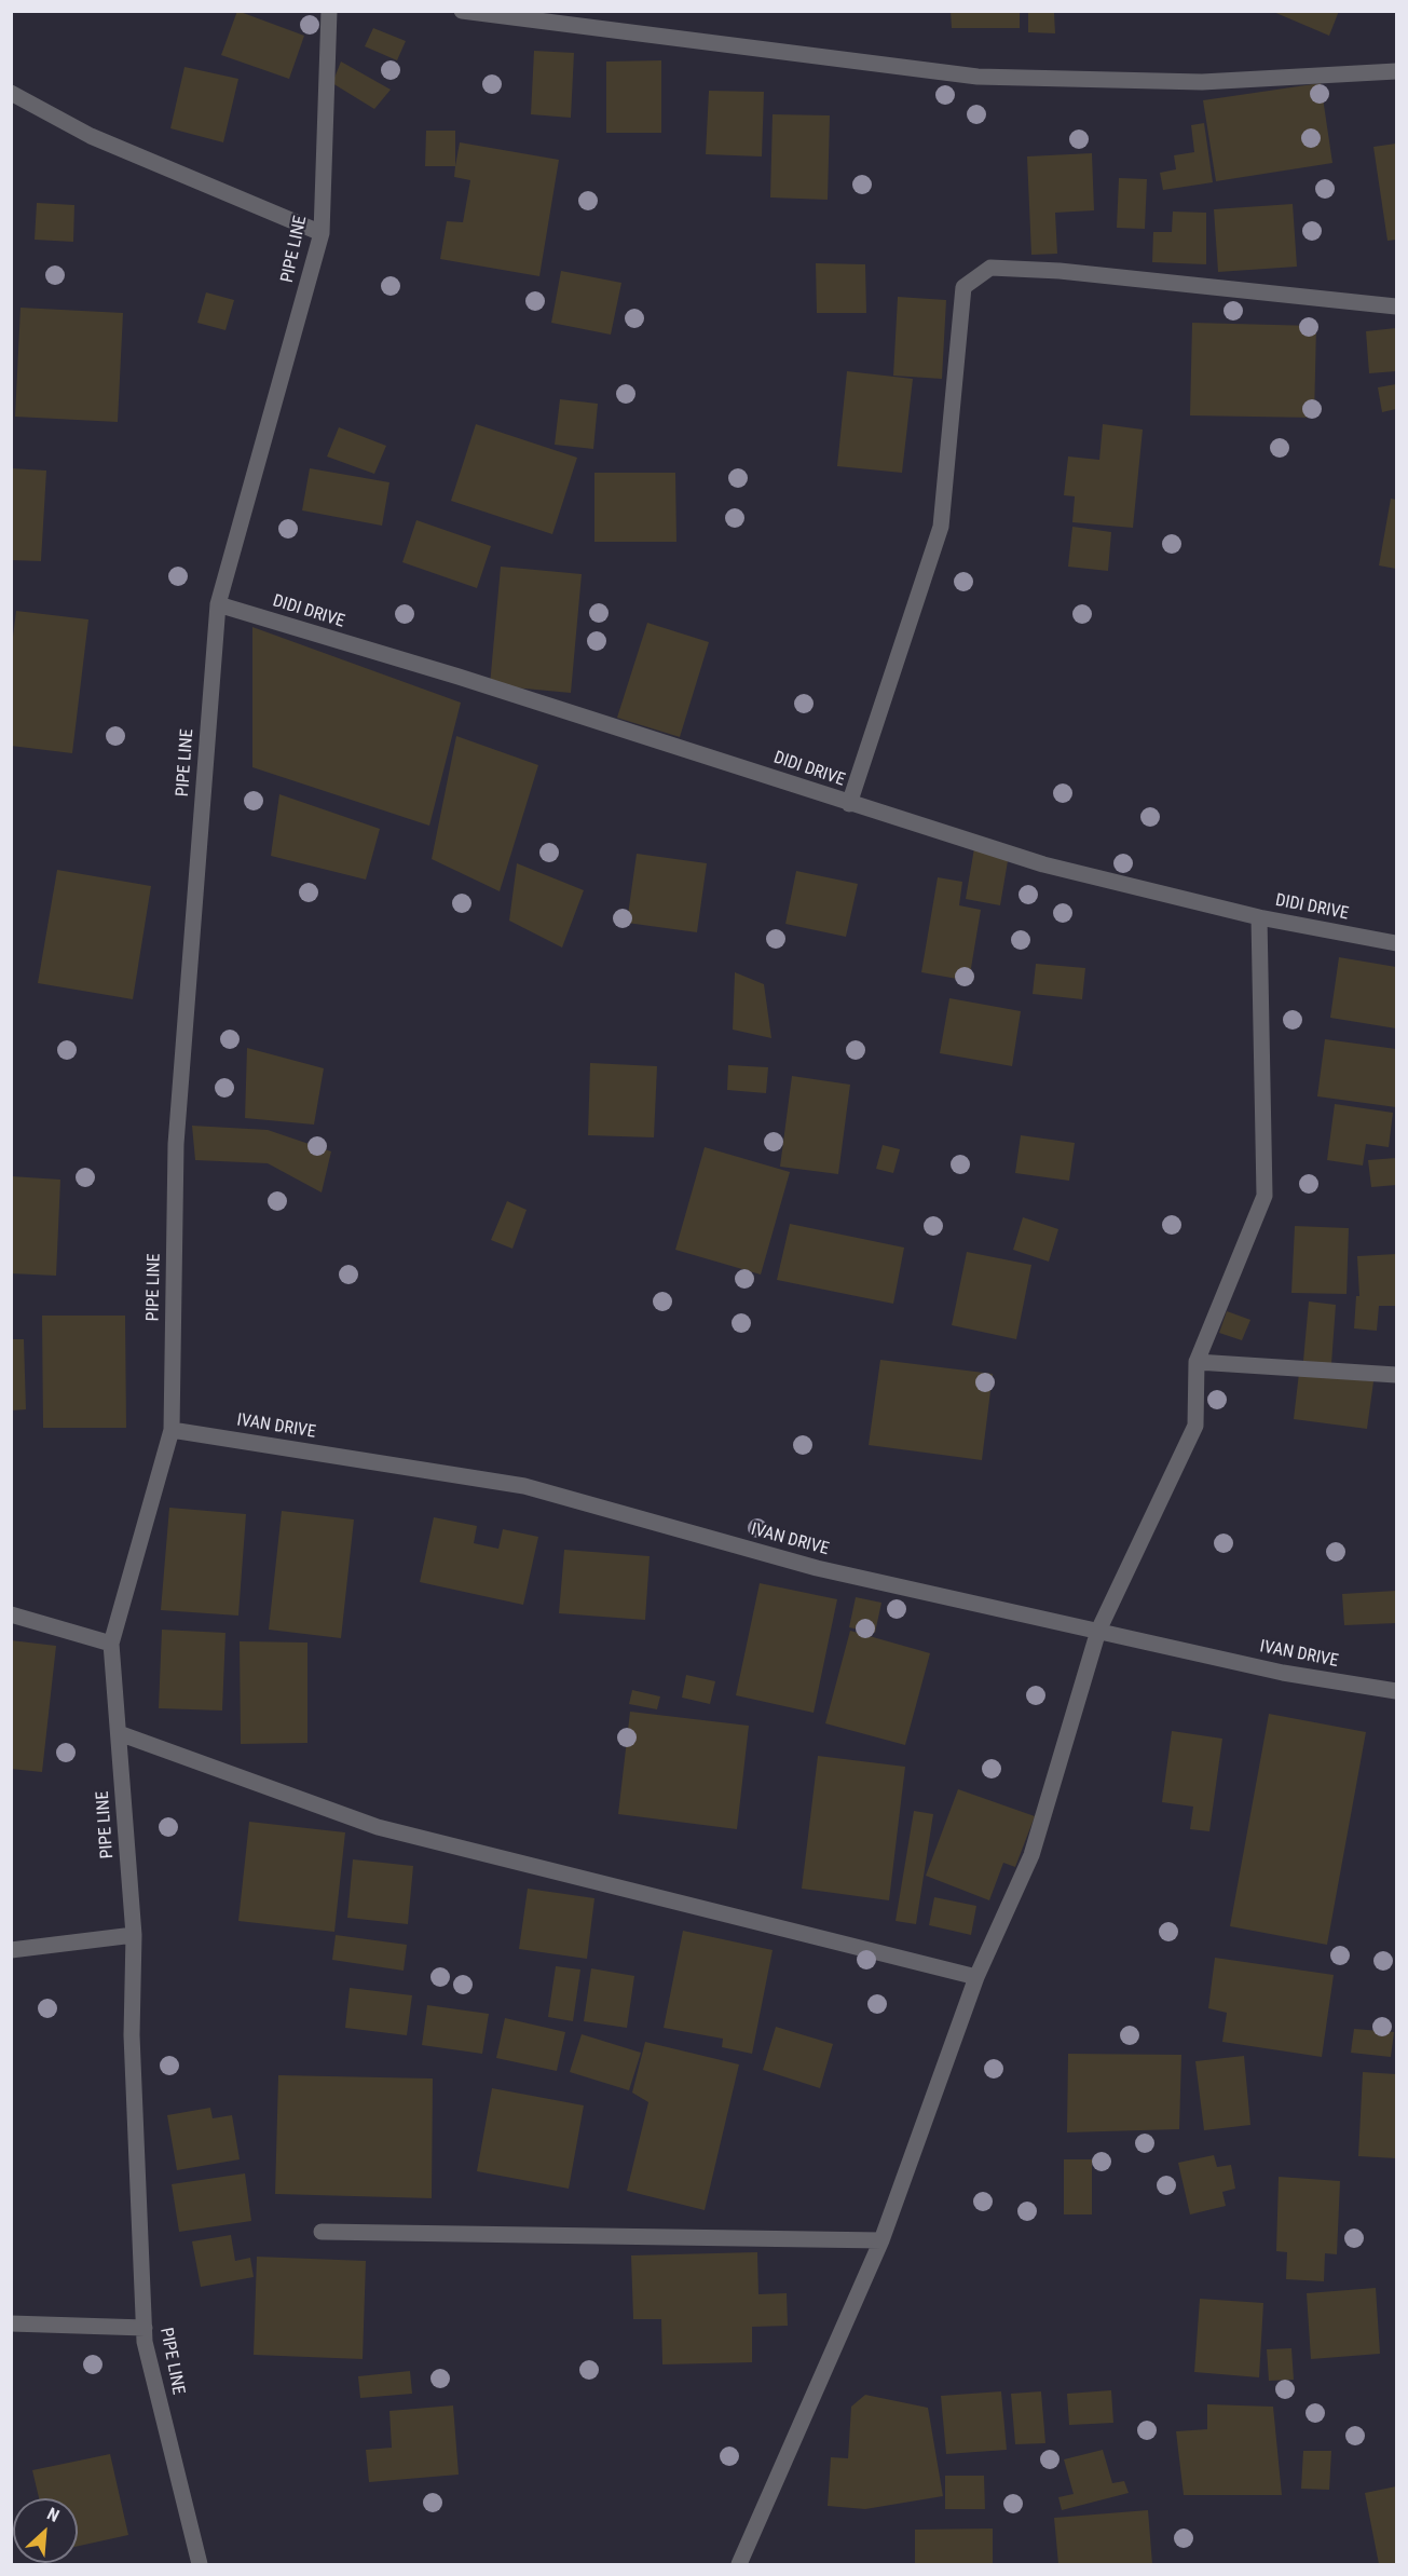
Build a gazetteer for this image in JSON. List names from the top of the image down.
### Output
{
  "streets": {
    "street": ["PIPE LINE", "DIDI DRIVE", "IVAN DRIVE"]
  },
  "crossings": [
    ["PIPE LINE", "DIDI DRIVE"],
    ["PIPE LINE", "IVAN DRIVE"]
  ],
  "north": "top right"
}
